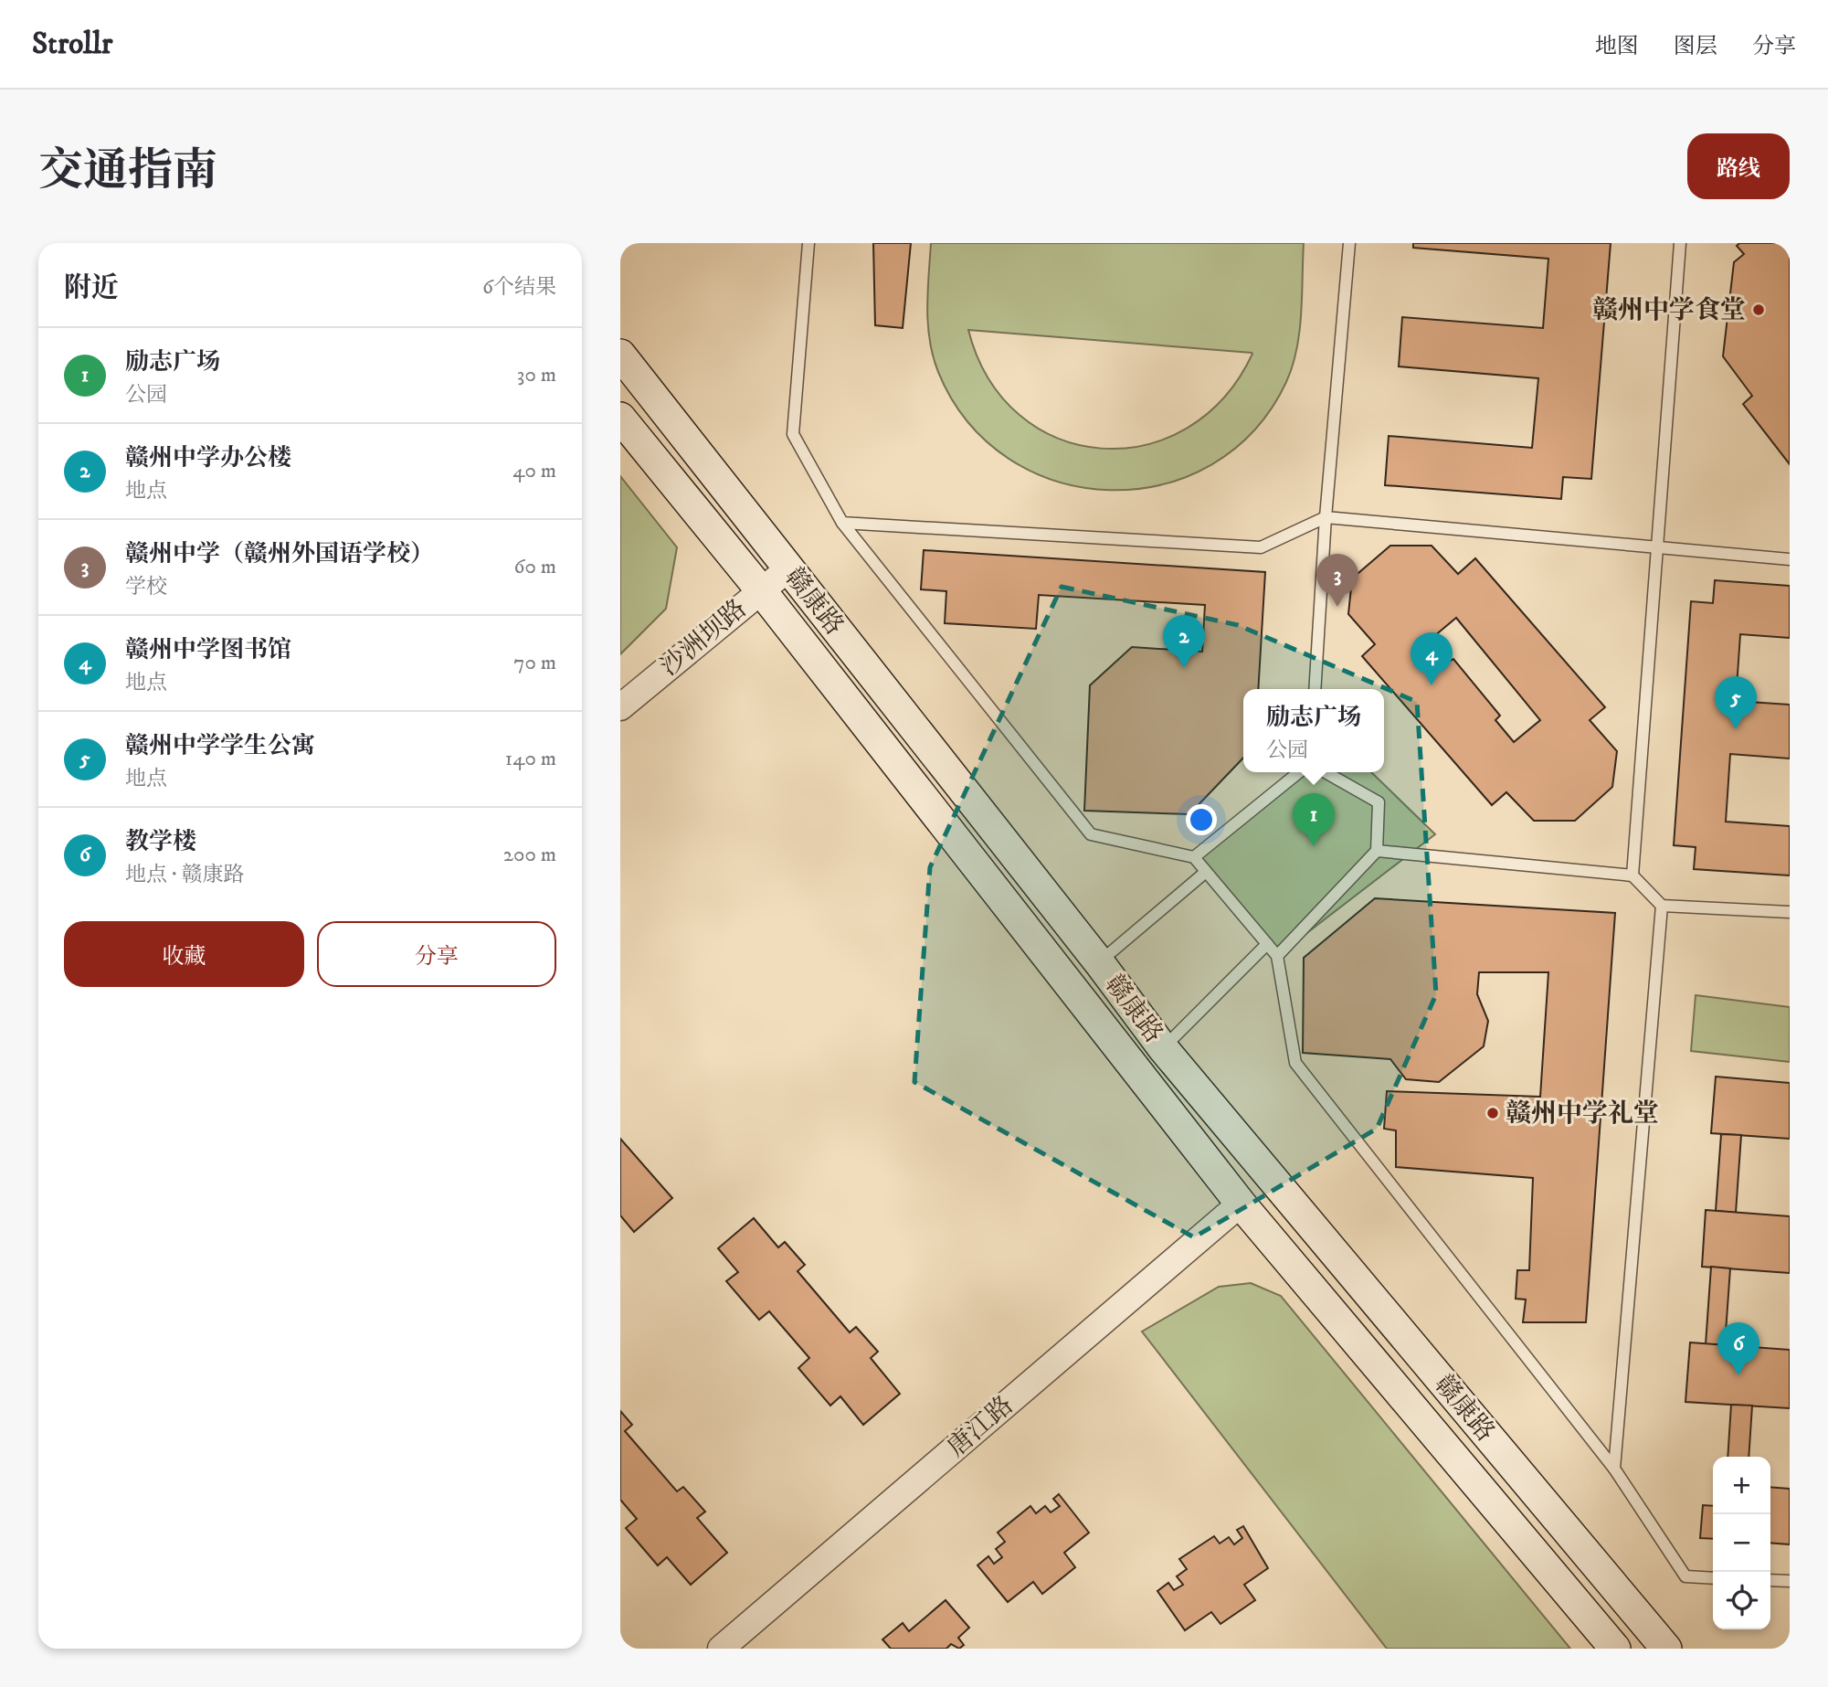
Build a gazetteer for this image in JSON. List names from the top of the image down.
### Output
{
  "streets": {
    "main road": ["赣康路"],
    "street": ["沙洲坝路", "唐江路"]
  },
  "crossings": [
    ["赣康路", "沙洲坝路"],
    ["赣康路", "唐江路"]
  ],
  "places": ["赣州中学食堂", "赣州中学礼堂"],
  "page": {
    "header": "Strollr",
    "nav": ["地图", "图层", "分享"],
    "title": "交通指南",
    "buttons": [
      "路线",
      ["收藏", "分享"]
    ],
    "heading": ["附近", "6个结果"],
    "list": [
      {
        "mark": "1",
        "name": "励志广场",
        "note": "公园",
        "value": "30 m"
      },
      {
        "mark": "2",
        "name": "赣州中学办公楼",
        "note": "地点",
        "value": "40 m"
      },
      {
        "mark": "3",
        "name": "赣州中学（赣州外国语学校）",
        "note": "学校",
        "value": "60 m"
      },
      {
        "mark": "4",
        "name": "赣州中学图书馆",
        "note": "地点",
        "value": "70 m"
      },
      {
        "mark": "5",
        "name": "赣州中学学生公寓",
        "note": "地点",
        "value": "140 m"
      },
      {
        "mark": "6",
        "name": "教学楼",
        "note": "地点 · 赣康路",
        "value": "200 m"
      }
    ],
    "pins": [
      "3",
      "2",
      "4",
      "5",
      "1",
      "6"
    ],
    "popup": ["励志广场", "公园"],
    "map_buttons": ["+", "−"]
  }
}
